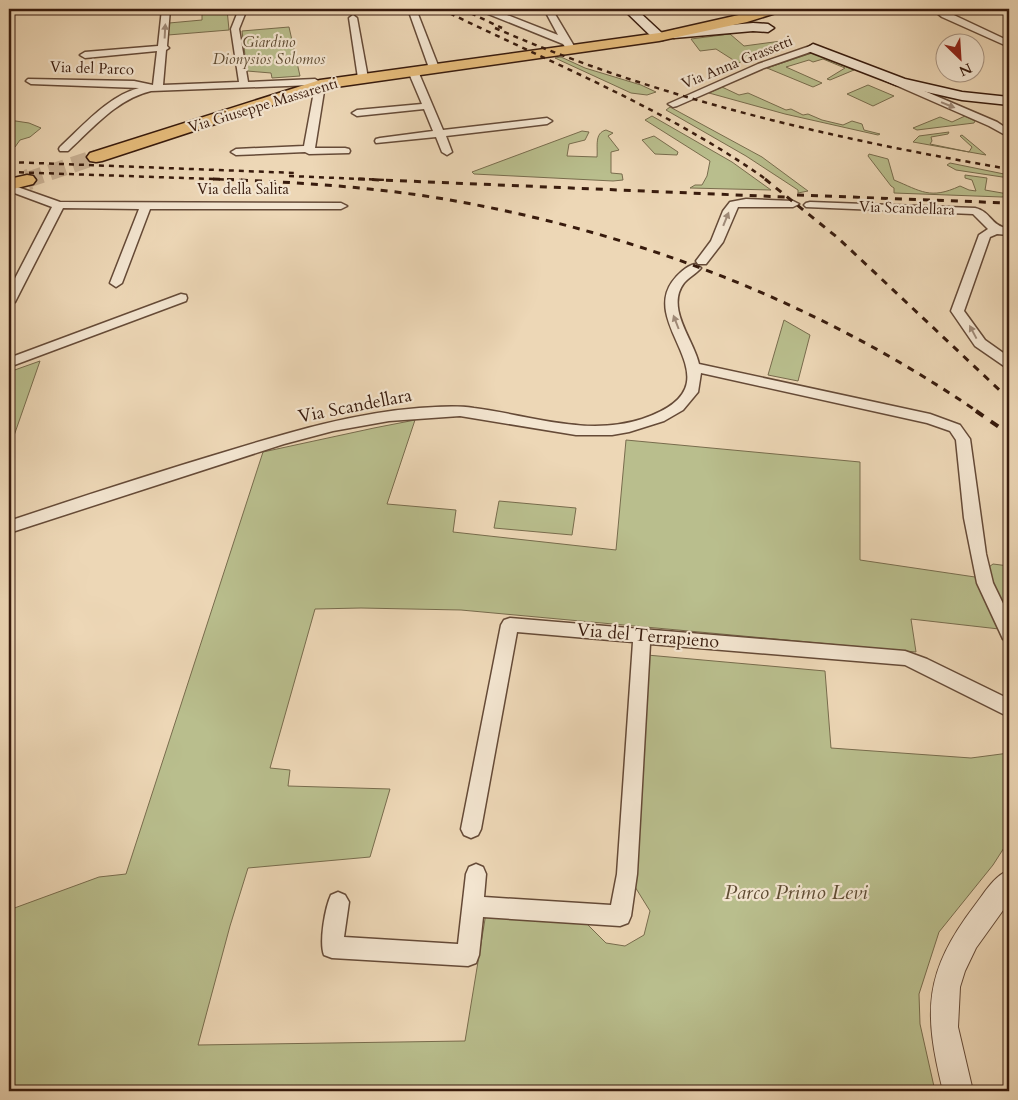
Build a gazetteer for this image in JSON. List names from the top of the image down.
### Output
{
  "streets": {
    "main road": ["Via Giuseppe Massarenti"],
    "street": [
      "Via Anna Grassetti",
      "Via del Parco",
      "Via della Salita",
      "Via Scandellara",
      "Via del Terrapieno"
    ]
  },
  "crossings": [
    ["Via del Parco", "Via Giuseppe Massarenti"]
  ],
  "parks": ["Giardino Dionysios Solomos", "Parco Primo Levi"],
  "north": "bottom right"
}
